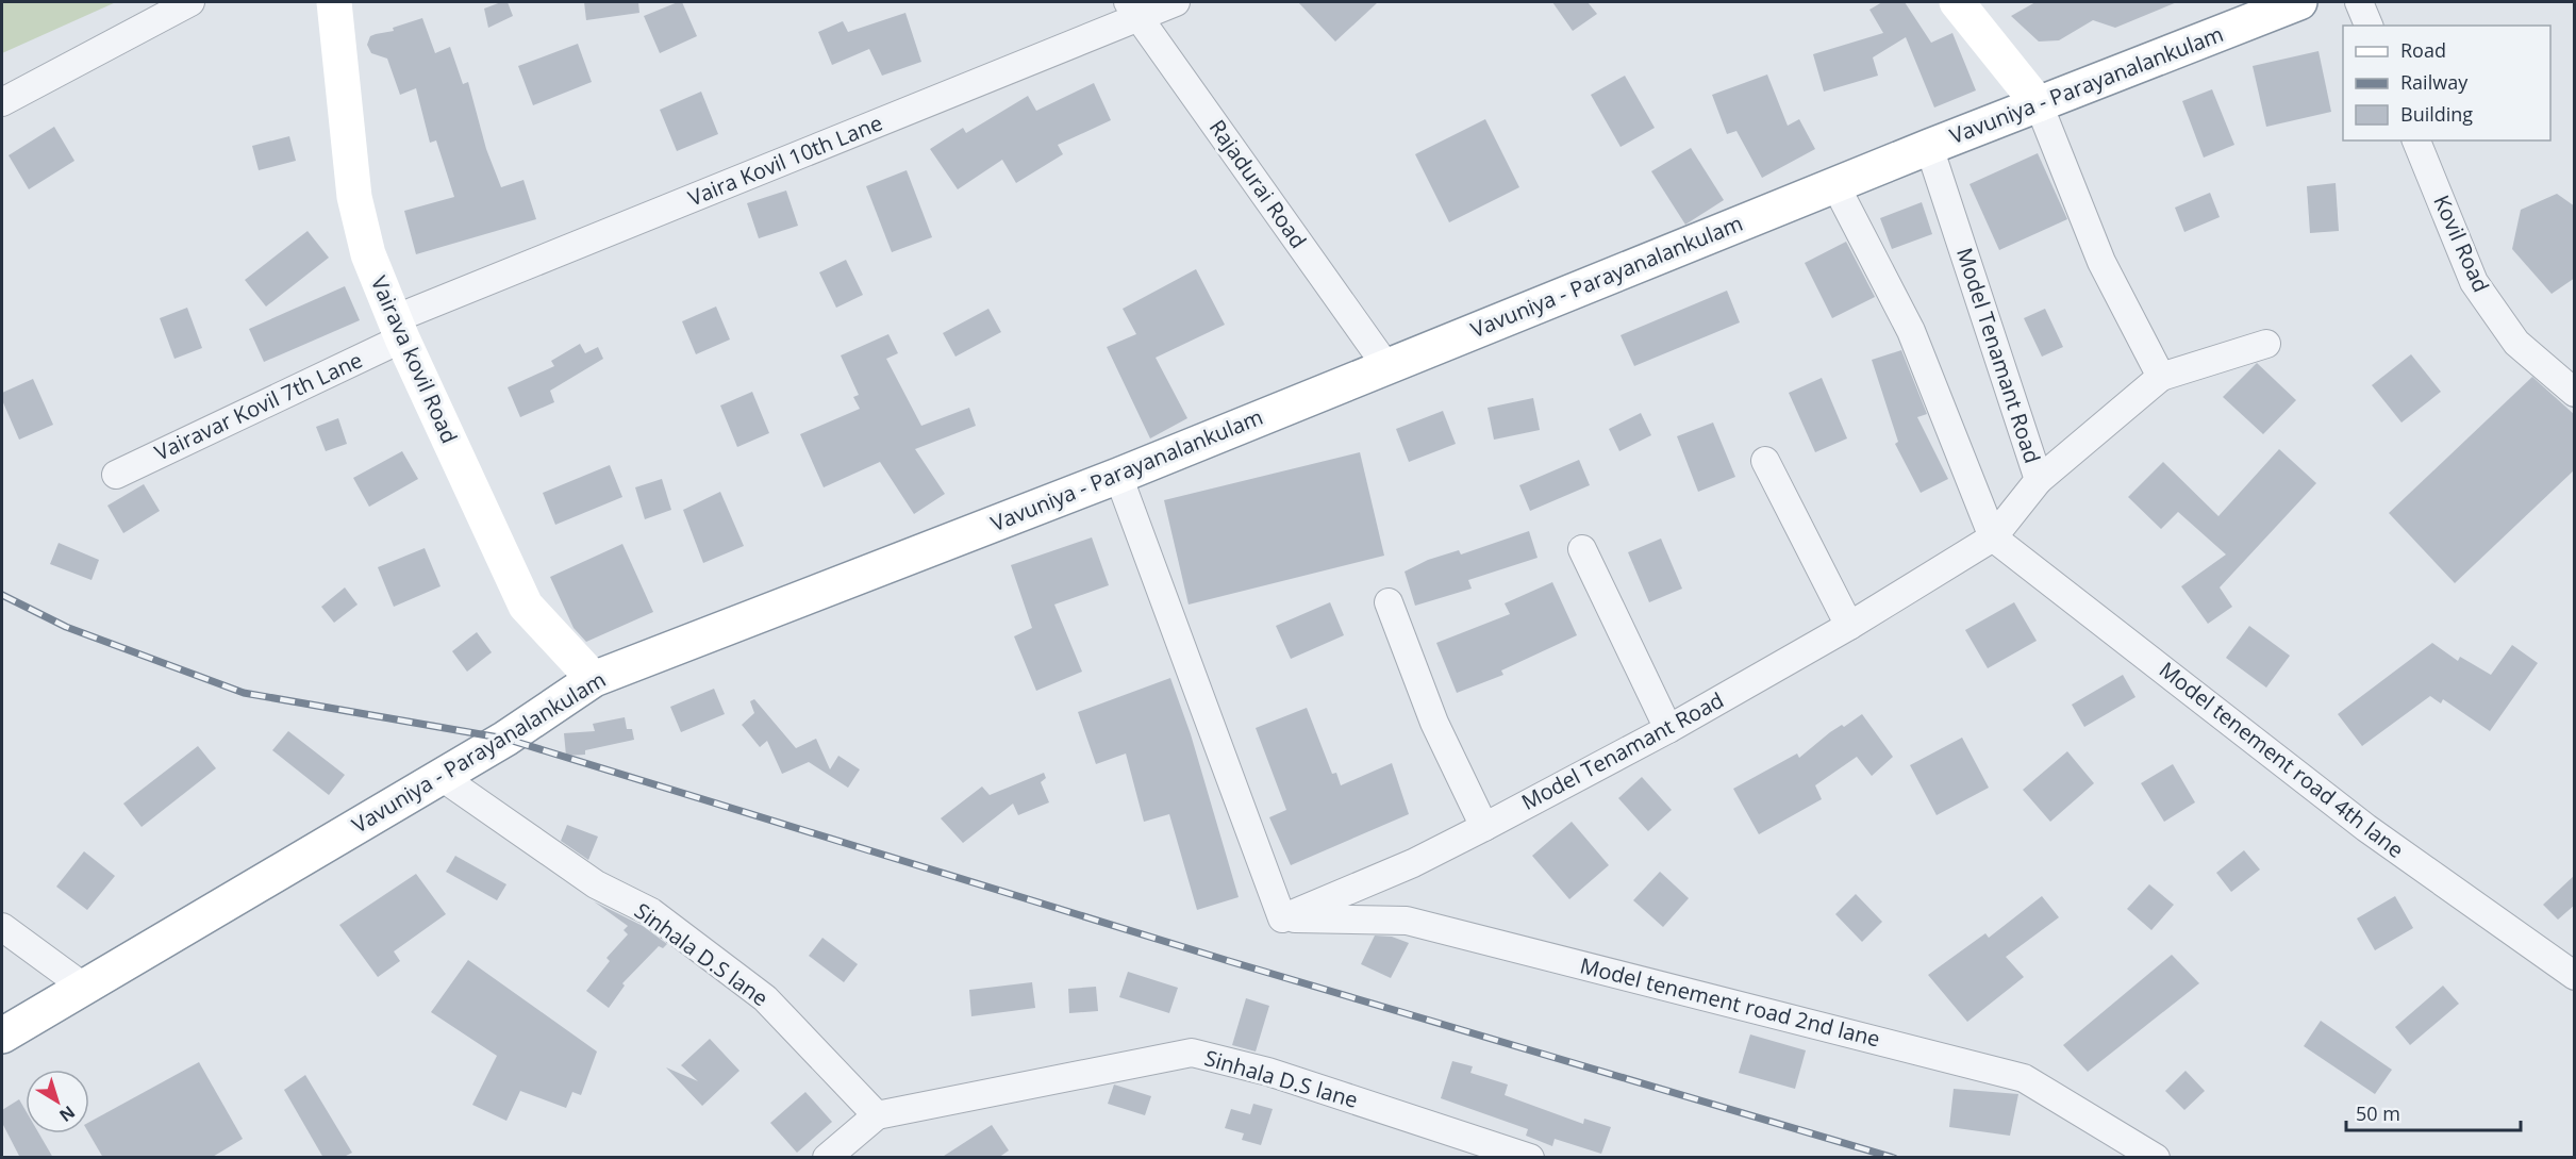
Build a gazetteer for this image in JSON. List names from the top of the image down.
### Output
{
  "streets": {
    "main road": ["Vavuniya - Parayanalankulam", "Vairava kovil Road"],
    "street": [
      "Vaira Kovil 10th Lane",
      "Rajadurai Road",
      "Kovil Road",
      "Model Tenamant Road",
      "Vairavar Kovil 7th Lane",
      "Model tenement road 4th lane",
      "Sinhala D.S lane",
      "Model tenement road 2nd lane"
    ]
  },
  "crossings": [
    ["Vavuniya - Parayanalankulam", "Rajadurai Road"],
    ["Vavuniya - Parayanalankulam", "Model Tenamant Road"],
    ["Vavuniya - Parayanalankulam", "Vairava kovil Road"],
    ["Vavuniya - Parayanalankulam", "Sinhala D.S lane"],
    ["Vaira Kovil 10th Lane", "Rajadurai Road"],
    ["Vaira Kovil 10th Lane", "Vairava kovil Road"],
    ["Vaira Kovil 10th Lane", "Vairavar Kovil 7th Lane"],
    ["Model Tenamant Road", "Model tenement road 4th lane"],
    ["Model Tenamant Road", "Model tenement road 2nd lane"],
    ["Vairava kovil Road", "Vairavar Kovil 7th Lane"]
  ],
  "legend": ["Road", "Railway", "Building"],
  "scale_bar": "50 m",
  "north": "bottom right"
}
